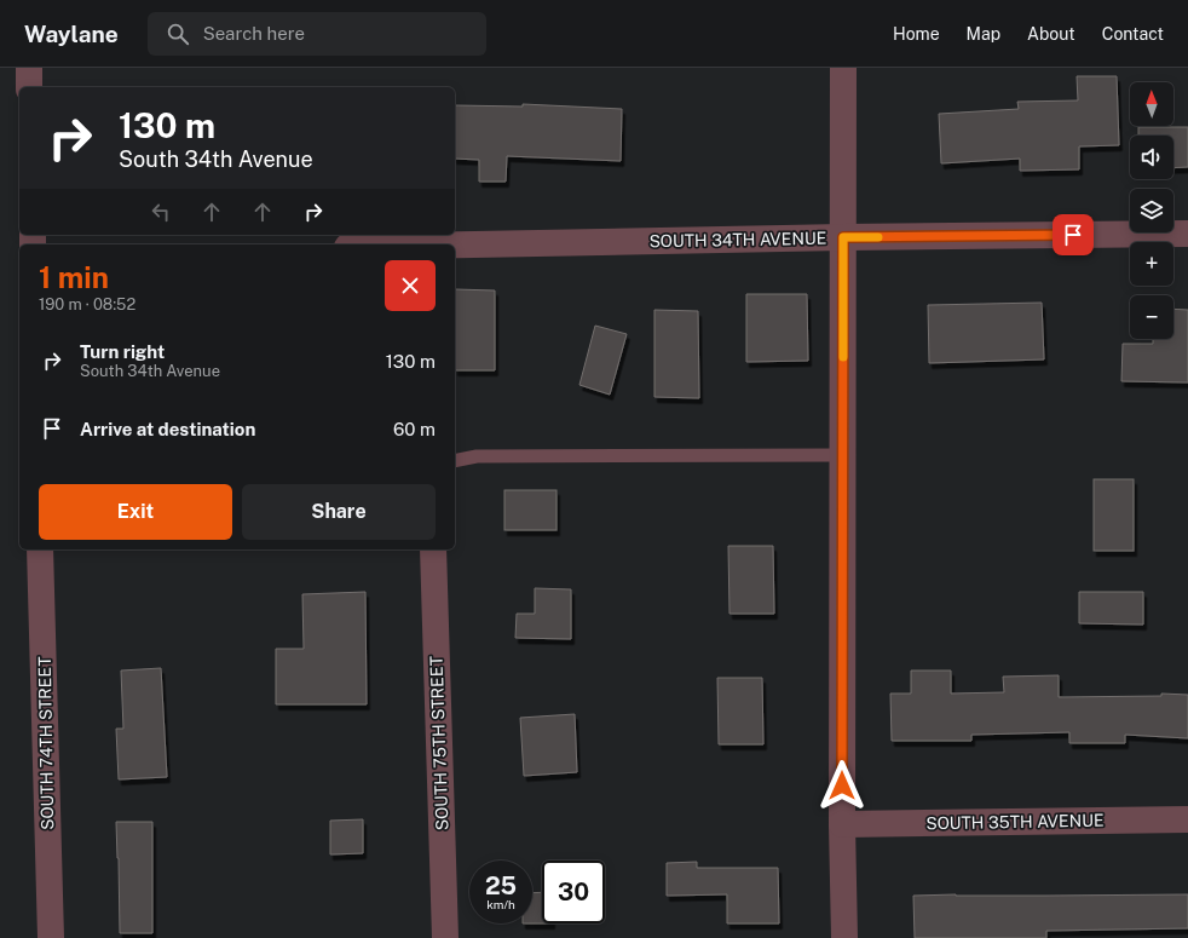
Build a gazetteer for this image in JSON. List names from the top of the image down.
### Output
{
  "streets": {
    "street": [
      "SOUTH 34TH AVENUE",
      "SOUTH 74TH STREET",
      "SOUTH 75TH STREET",
      "SOUTH 35TH AVENUE"
    ]
  },
  "north": "top",
  "page": {
    "header": "Waylane",
    "search": "Search here",
    "nav": [
      "Home",
      "Map",
      "About",
      "Contact"
    ],
    "map_buttons": ["+", "−"],
    "turn": ["130 m", "South 34th Avenue"],
    "heading": ["1 min", "190 m · 08:52"],
    "list": [
      {
        "name": "Turn right",
        "note": "South 34th Avenue",
        "value": "130 m"
      },
      {
        "name": "Arrive at destination",
        "value": "60 m"
      }
    ],
    "buttons": ["Exit", "Share"],
    "speed": "25 km/h",
    "limit": "30"
  }
}
